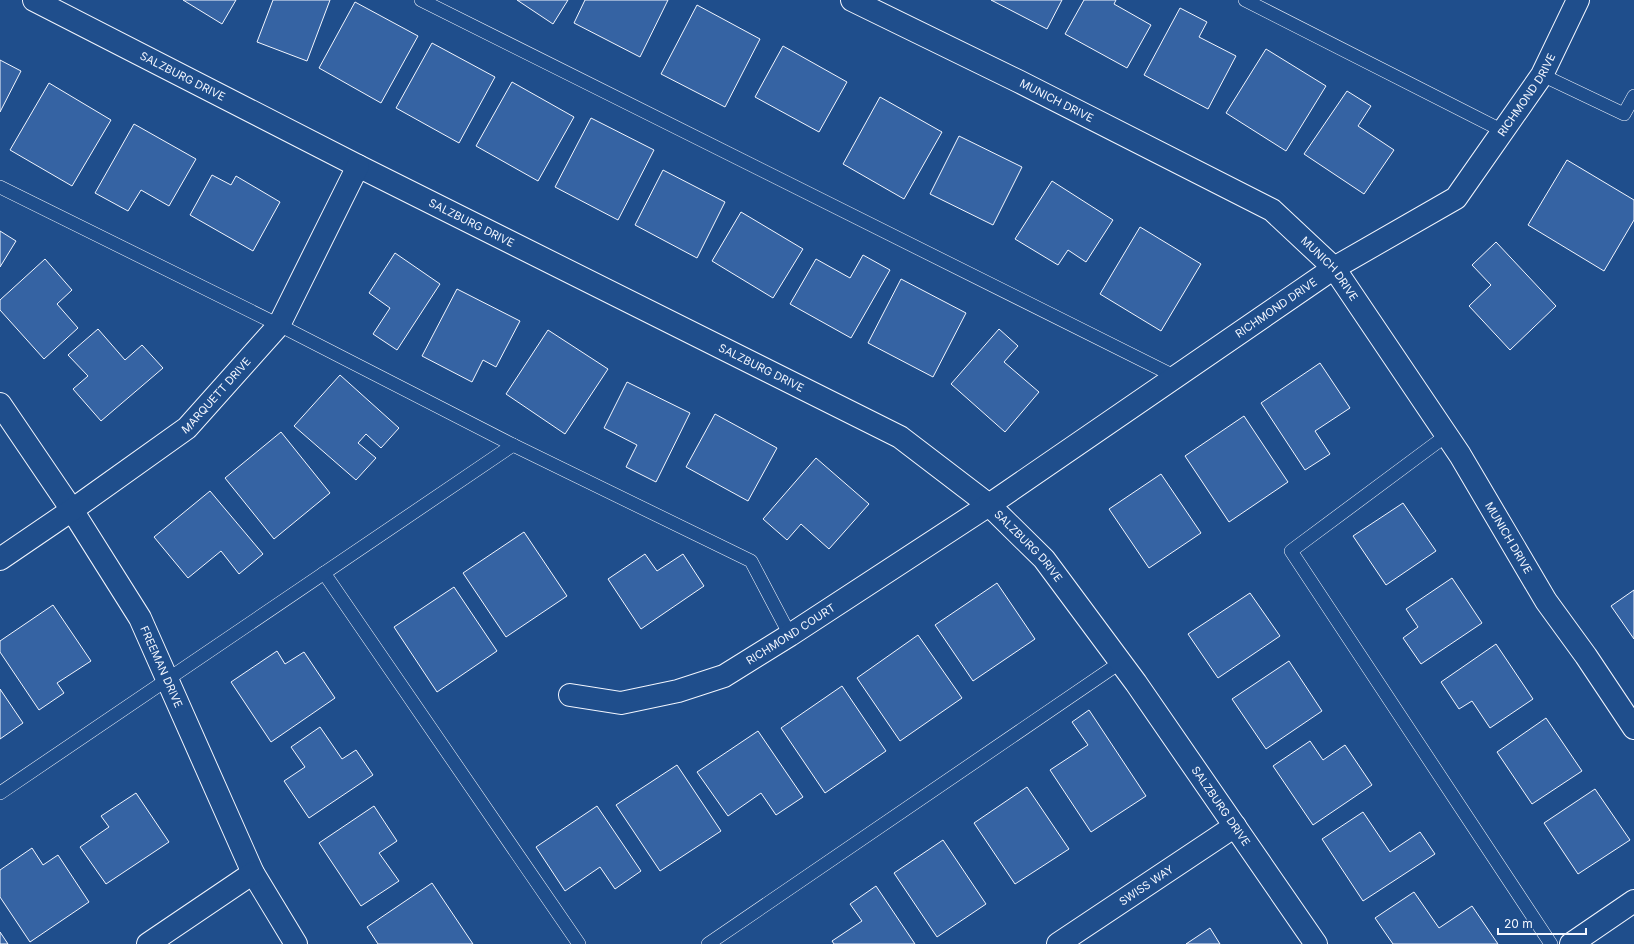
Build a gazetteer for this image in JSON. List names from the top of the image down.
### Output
{
  "streets": {
    "street": [
      "SALZBURG DRIVE",
      "RICHMOND DRIVE",
      "MUNICH DRIVE",
      "MARQUETT DRIVE",
      "RICHMOND COURT",
      "FREEMAN DRIVE",
      "SWISS WAY"
    ]
  },
  "crossings": [
    ["SALZBURG DRIVE", "RICHMOND DRIVE"],
    ["SALZBURG DRIVE", "MARQUETT DRIVE"],
    ["SALZBURG DRIVE", "RICHMOND COURT"],
    ["SALZBURG DRIVE", "SWISS WAY"],
    ["RICHMOND DRIVE", "MUNICH DRIVE"],
    ["RICHMOND DRIVE", "RICHMOND COURT"],
    ["MARQUETT DRIVE", "FREEMAN DRIVE"]
  ],
  "scale_bar": "20 m"
}
